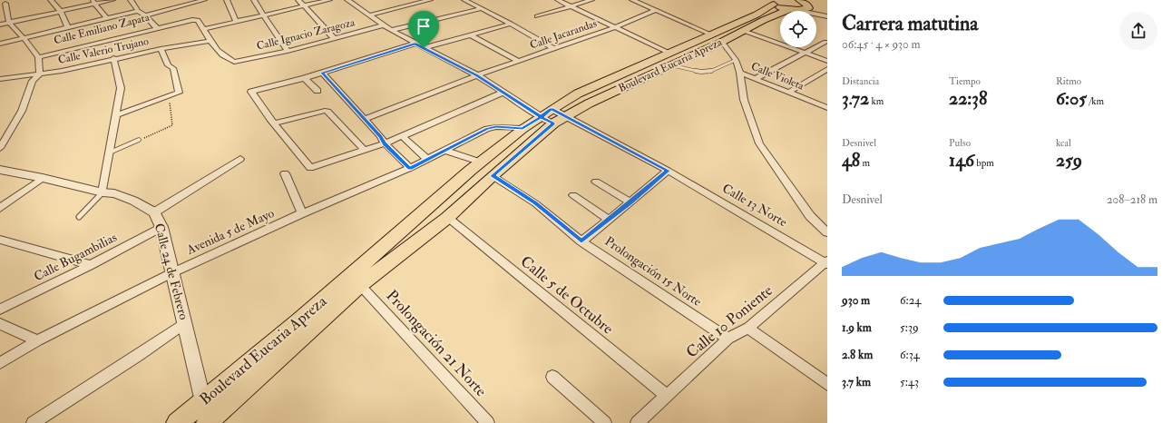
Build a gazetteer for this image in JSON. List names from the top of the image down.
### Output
{
  "streets": {
    "main road": ["Boulevard Eucaria Apreza"],
    "street": [
      "Calle Emiliano Zapata",
      "Calle Ignacio Zaragoza",
      "Calle Jacarandas",
      "Calle Valerio Trujano",
      "Calle Violeta",
      "Calle 13 Norte",
      "Avenida 5 de Mayo",
      "Calle Bugambilias",
      "Calle 24 de Febrero",
      "Prolongación 15 Norte",
      "Calle 5 de Octubre",
      "Calle 10 Poniente",
      "Prolongación 21 Norte"
    ]
  },
  "crossings": [
    ["Calle Ignacio Zaragoza", "Calle Valerio Trujano"],
    ["Boulevard Eucaria Apreza", "Calle 13 Norte"],
    ["Boulevard Eucaria Apreza", "Avenida 5 de Mayo"],
    ["Boulevard Eucaria Apreza", "Calle 24 de Febrero"],
    ["Boulevard Eucaria Apreza", "Prolongación 15 Norte"],
    ["Boulevard Eucaria Apreza", "Calle 5 de Octubre"],
    ["Boulevard Eucaria Apreza", "Prolongación 21 Norte"],
    ["Calle 13 Norte", "Calle 10 Poniente"],
    ["Avenida 5 de Mayo", "Calle 24 de Febrero"],
    ["Calle Bugambilias", "Calle 24 de Febrero"],
    ["Prolongación 15 Norte", "Calle 10 Poniente"],
    ["Calle 5 de Octubre", "Calle 10 Poniente"]
  ],
  "page": {
    "heading": ["Carrera matutina", "06:45 · 4 × 930 m"],
    "stats": [
      ["Distancia", "3.72 km"],
      ["Tiempo", "22:38"],
      ["Ritmo", "6:05 /km"],
      ["Desnivel", "48 m"],
      ["Pulso", "146 bpm"],
      ["kcal", "259"]
    ],
    "chart": ["Desnivel", "208–218 m"],
    "list": [
      {
        "name": "930 m",
        "note": "6:24"
      },
      {
        "name": "1.9 km",
        "note": "5:39"
      },
      {
        "name": "2.8 km",
        "note": "6:34"
      },
      {
        "name": "3.7 km",
        "note": "5:43"
      }
    ]
  }
}
